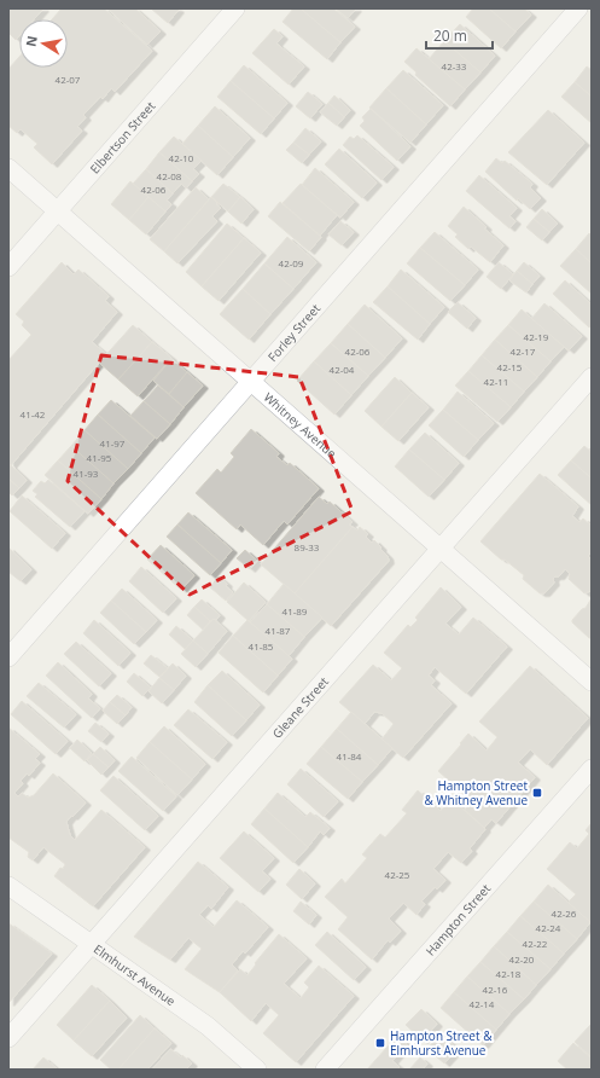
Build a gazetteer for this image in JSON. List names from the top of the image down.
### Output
{
  "streets": {
    "street": [
      "Elbertson Street",
      "Forley Street",
      "Whitney Avenue",
      "Gleane Street",
      "Hampton Street",
      "Elmhurst Avenue"
    ]
  },
  "crossings": [
    ["Elbertson Street", "Whitney Avenue"],
    ["Forley Street", "Whitney Avenue"],
    ["Whitney Avenue", "Gleane Street"],
    ["Gleane Street", "Elmhurst Avenue"]
  ],
  "places": {
    "transit": ["Hampton Street & Whitney Avenue", "Hampton Street & Elmhurst Avenue"]
  },
  "house_numbers": [
    "42-33",
    "42-07",
    "42-10",
    "42-08",
    "42-06",
    "42-09",
    "42-19",
    "42-06",
    "42-17",
    "42-15",
    "42-04",
    "42-11",
    "41-42",
    "41-97",
    "41-95",
    "41-93",
    "89-33",
    "41-89",
    "41-87",
    "41-85",
    "41-84",
    "42-25",
    "42-26",
    "42-24",
    "42-22",
    "42-20",
    "42-18",
    "42-16",
    "42-14"
  ],
  "scale_bar": "20 m",
  "north": "left"
}
